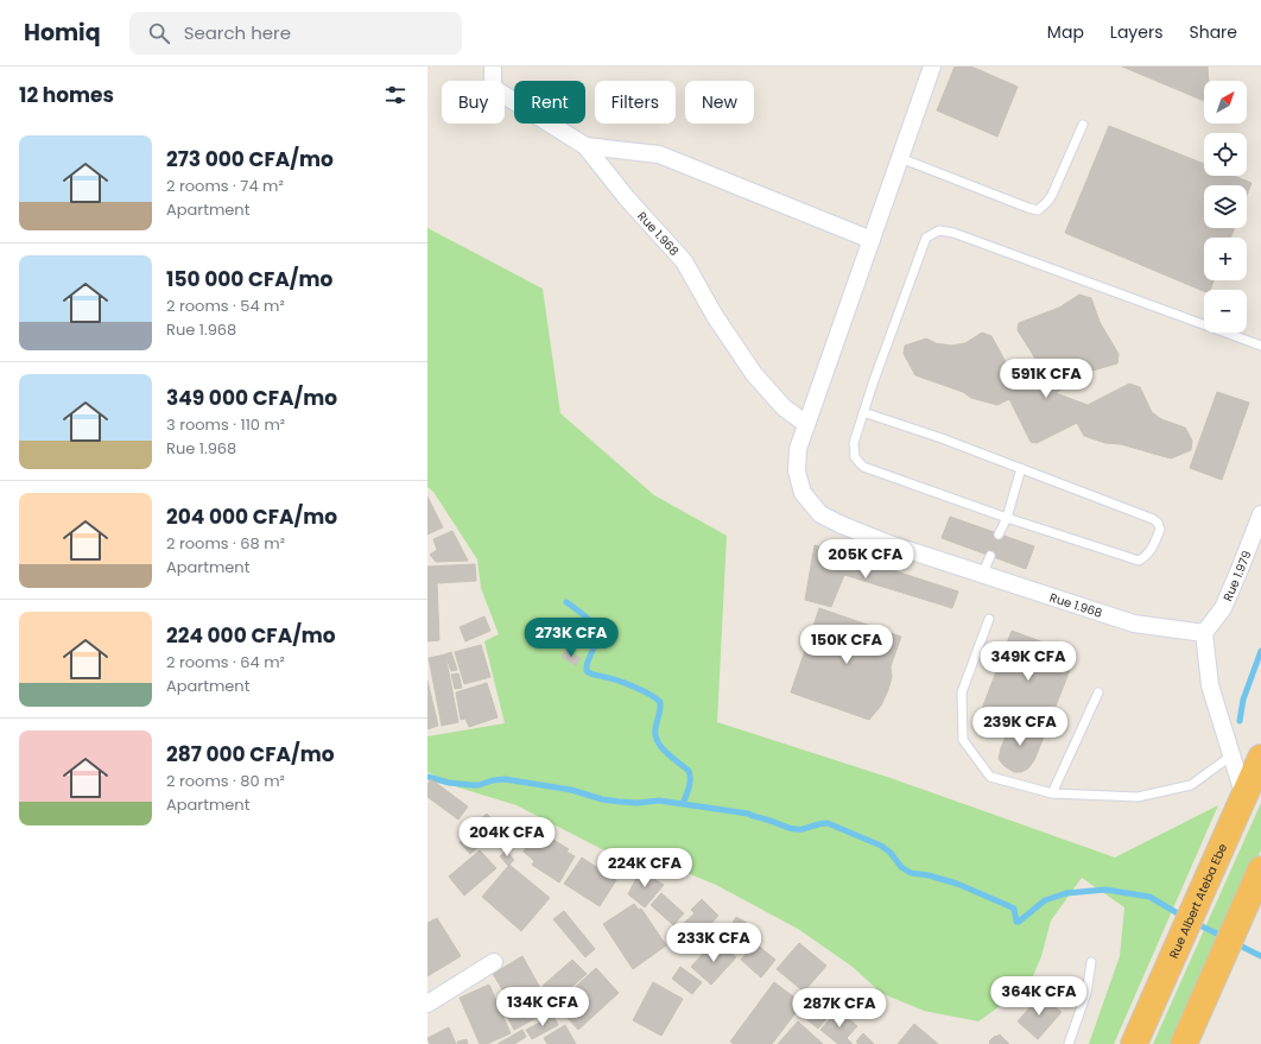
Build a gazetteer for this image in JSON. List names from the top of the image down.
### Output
{
  "streets": {
    "highway": ["Rue Albert Ateba Ebe"],
    "street": ["Rue 1.968", "Rue 1.979"]
  },
  "crossings": [
    ["Rue 1.968", "Rue 1.979"]
  ],
  "north": "top right",
  "page": {
    "header": "Homiq",
    "search": "Search here",
    "nav": ["Map", "Layers", "Share"],
    "heading": "12 homes",
    "map_buttons": ["+", "−"],
    "chip": [
      "Buy",
      "Rent",
      "Filters",
      "New"
    ],
    "list": [
      {
        "name": "273 000 CFA/mo",
        "note": "2 rooms · 74 m² · Apartment"
      },
      {
        "name": "150 000 CFA/mo",
        "note": "2 rooms · 54 m² · Rue 1.968"
      },
      {
        "name": "349 000 CFA/mo",
        "note": "3 rooms · 110 m² · Rue 1.968"
      },
      {
        "name": "204 000 CFA/mo",
        "note": "2 rooms · 68 m² · Apartment"
      },
      {
        "name": "224 000 CFA/mo",
        "note": "2 rooms · 64 m² · Apartment"
      },
      {
        "name": "287 000 CFA/mo",
        "note": "2 rooms · 80 m² · Apartment"
      }
    ],
    "price": [
      "591K CFA",
      "205K CFA",
      "273K CFA",
      "150K CFA",
      "349K CFA",
      "239K CFA",
      "204K CFA",
      "224K CFA",
      "233K CFA",
      "364K CFA",
      "134K CFA",
      "287K CFA"
    ]
  }
}
